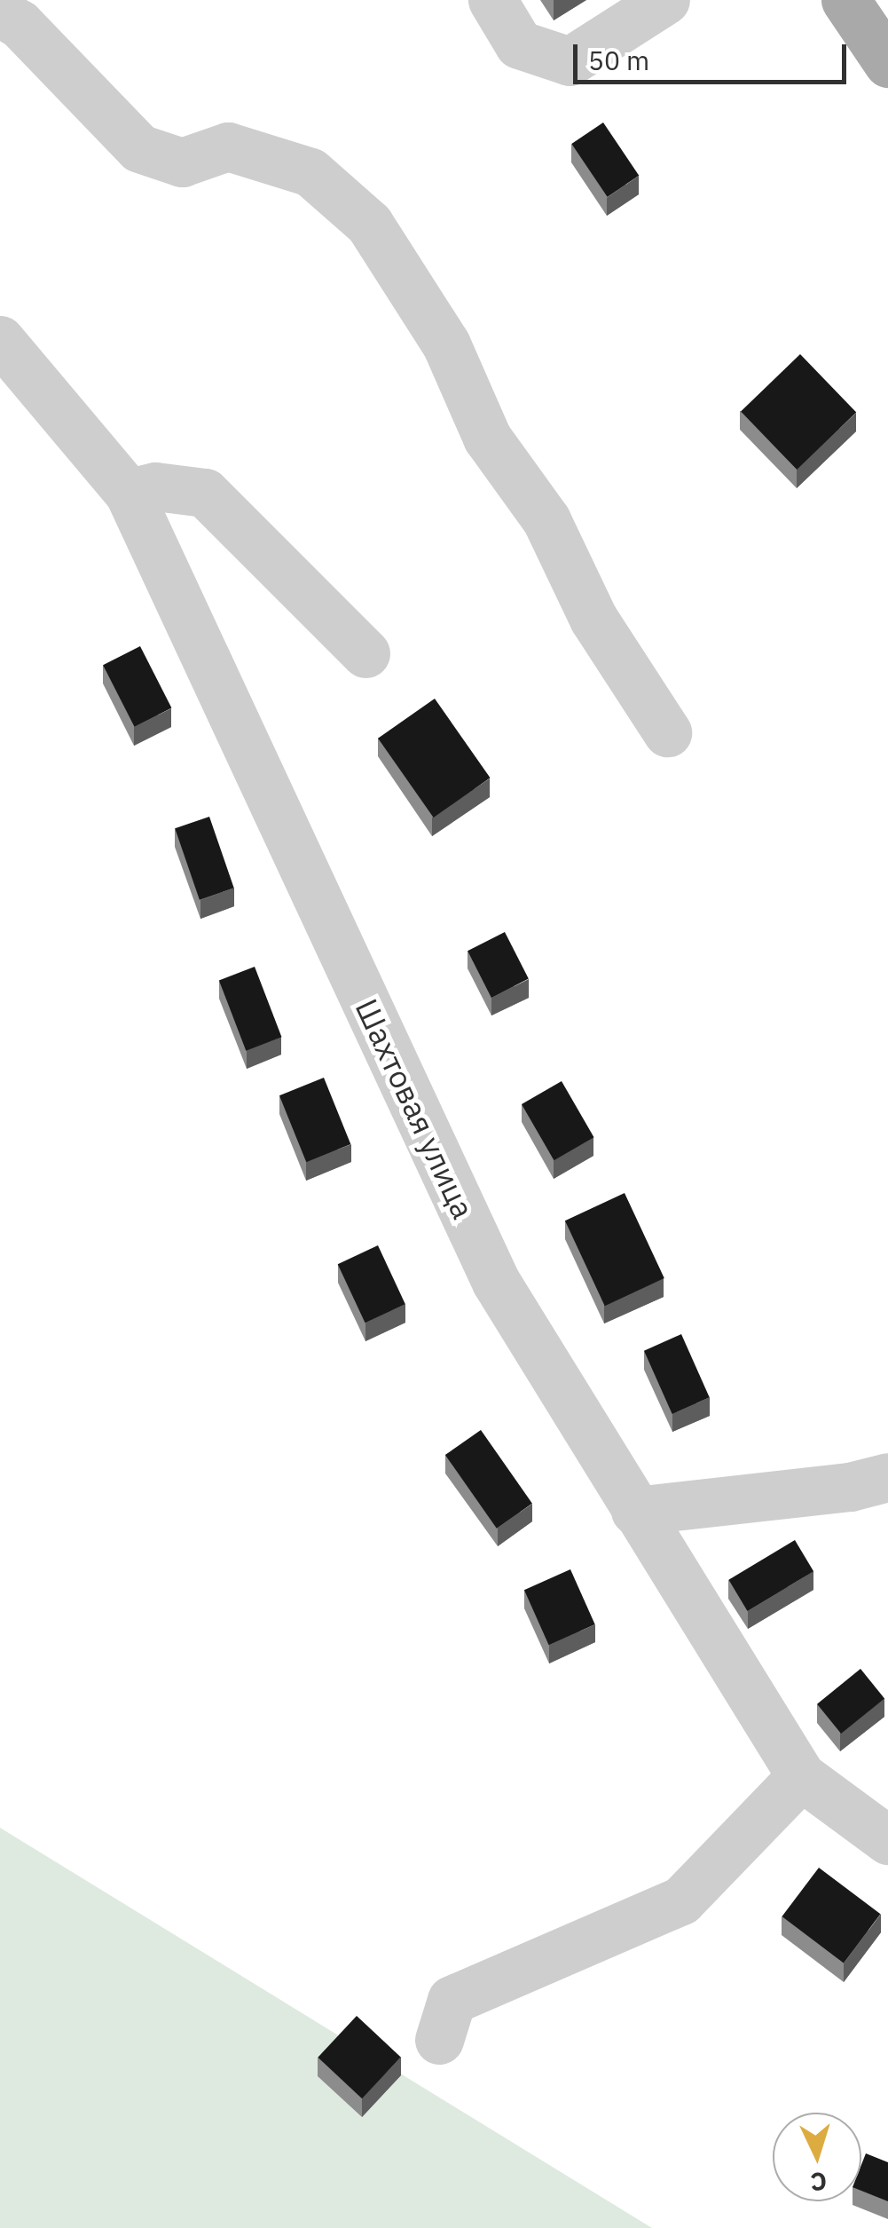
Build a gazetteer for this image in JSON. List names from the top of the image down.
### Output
{
  "streets": {
    "street": ["Шахтовая улица"]
  },
  "scale_bar": "50 m",
  "north": "bottom"
}
